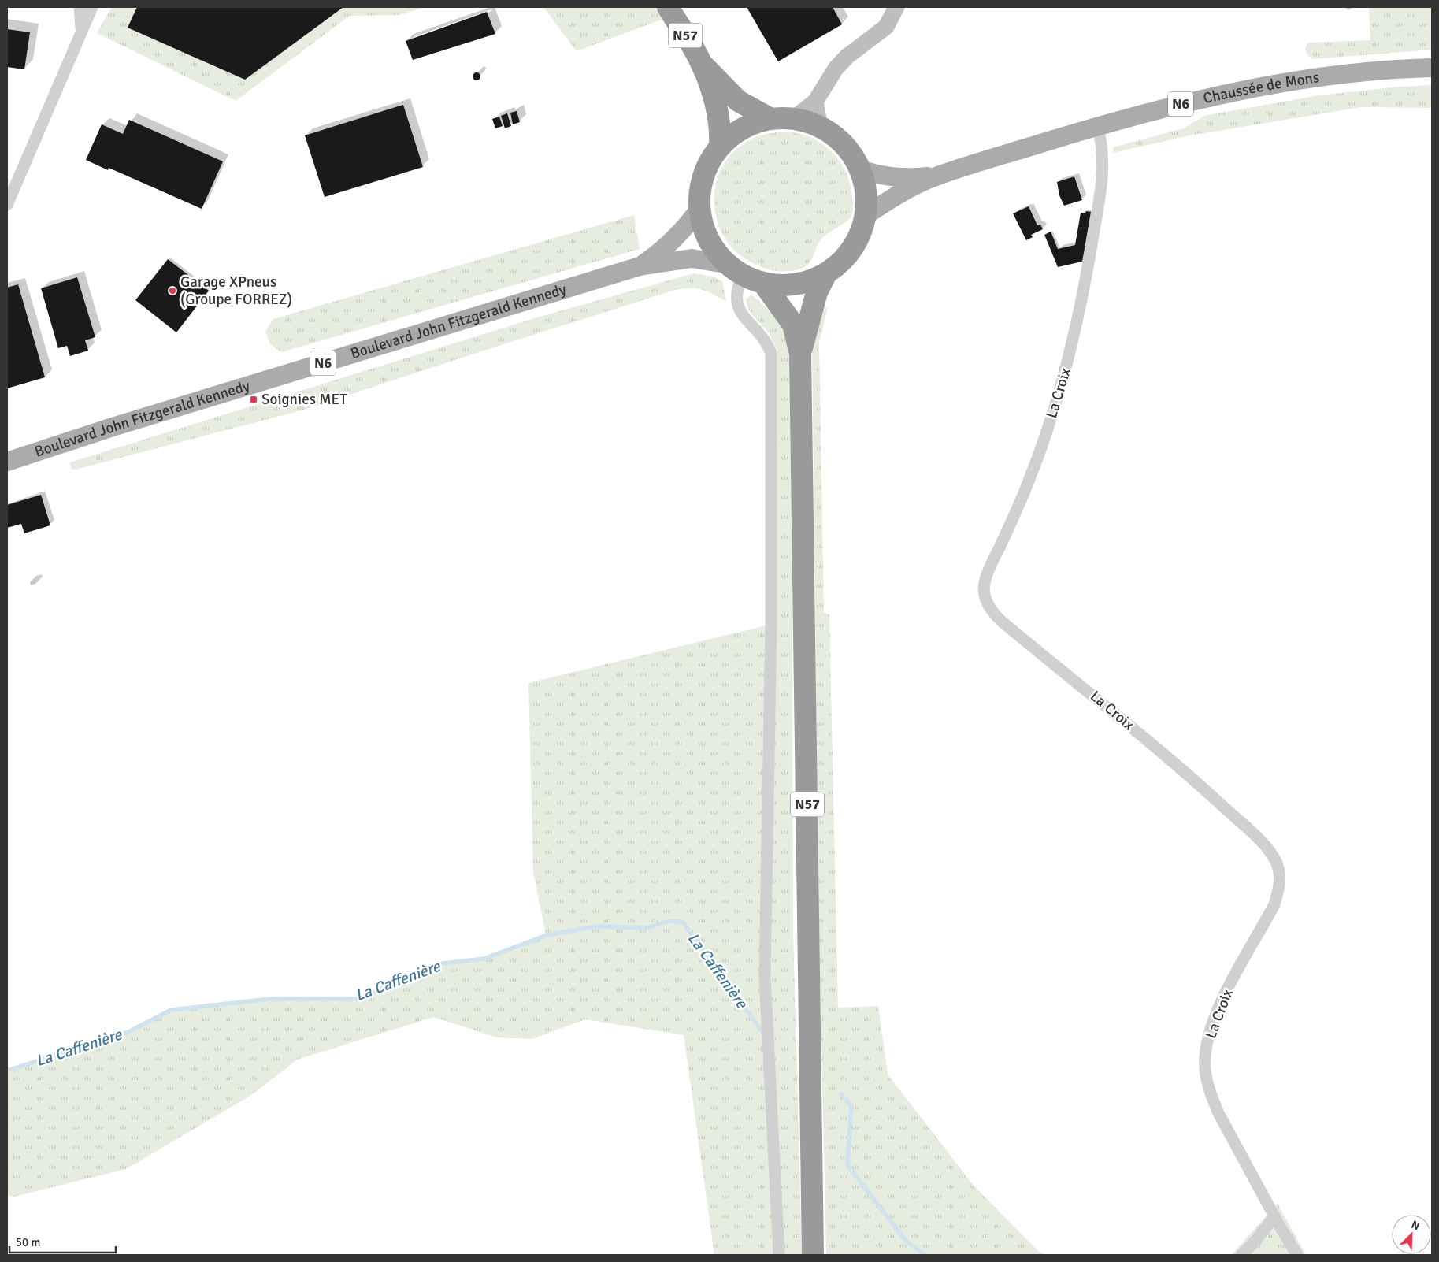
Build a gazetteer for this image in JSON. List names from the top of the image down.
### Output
{
  "streets": {
    "highway": ["N57"],
    "main road": ["Chaussée de Mons", "N6", "Boulevard John Fitzgerald Kennedy"],
    "street": ["La Croix"]
  },
  "crossings": [
    ["Chaussée de Mons", "La Croix"]
  ],
  "water": ["La Caffenière"],
  "places": {
    "other": ["Garage XPneus (Groupe FORREZ)"],
    "transit": ["Soignies MET"]
  },
  "scale_bar": "50 m",
  "north": "top right"
}
